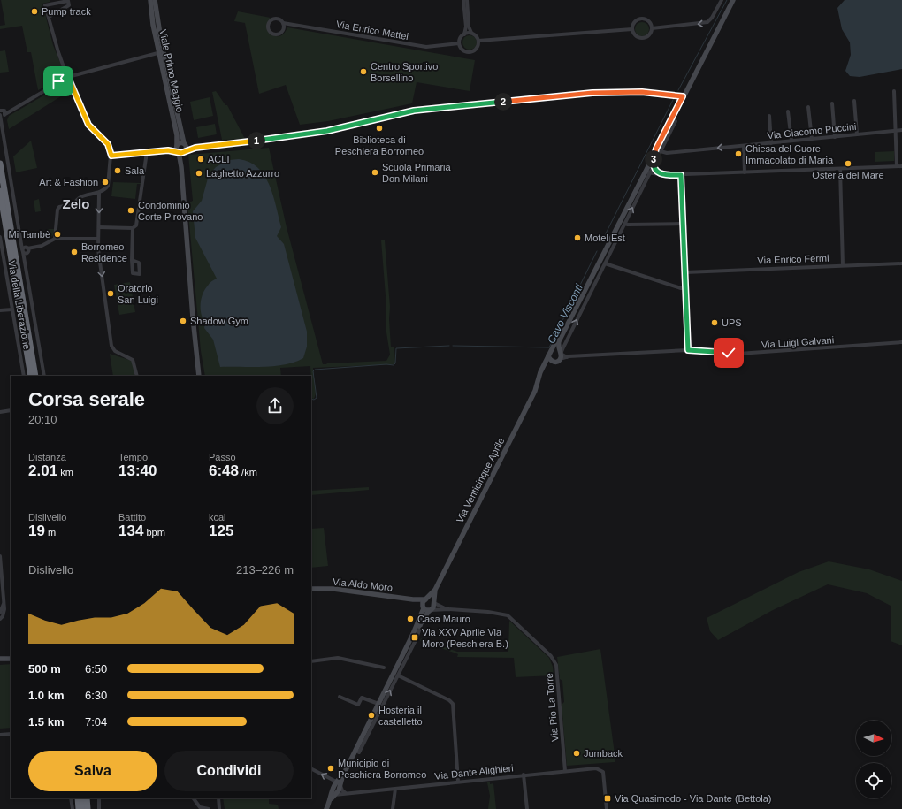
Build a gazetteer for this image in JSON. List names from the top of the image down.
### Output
{
  "streets": {
    "main road": ["Viale Primo Maggio", "Via Venticinque Aprile", "Via Aldo Moro"],
    "street": [
      "Via Enrico Mattei",
      "Via Giacomo Puccini",
      "Via Enrico Fermi",
      "Via della Liberazione",
      "Via Luigi Galvani",
      "Via Pio La Torre",
      "Via Dante Alighieri"
    ]
  },
  "crossings": [
    ["Via Venticinque Aprile", "Via Aldo Moro"],
    ["Via Venticinque Aprile", "Via Pio La Torre"],
    ["Via Pio La Torre", "Via Dante Alighieri"]
  ],
  "districts": ["Zelo"],
  "water": ["Cavo Visconti"],
  "places": {
    "other": [
      "Pump track",
      "Centro Sportivo Borsellino",
      "Biblioteca di Peschiera Borromeo",
      "Chiesa del Cuore Immacolato di Maria",
      "ACLI",
      "Osteria del Mare",
      "Sala",
      "Scuola Primaria Don Milani",
      "Laghetto Azzurro",
      "Art & Fashion",
      "Condominio Corte Pirovano",
      "Mi Tambè",
      "Motel Est",
      "Borromeo Residence",
      "Oratorio San Luigi",
      "Shadow Gym",
      "UPS",
      "Casa Mauro",
      "Hosteria il castelletto",
      "Jumback",
      "Municipio di Peschiera Borromeo"
    ],
    "transit": ["Via XXV Aprile Via Moro (Peschiera B.)", "Via Quasimodo - Via Dante (Bettola)"]
  },
  "north": "right",
  "page": {
    "pins": ["2", "1", "3"],
    "heading": ["Corsa serale", "20:10"],
    "stats": [
      ["Distanza", "2.01 km"],
      ["Tempo", "13:40"],
      ["Passo", "6:48 /km"],
      ["Dislivello", "19 m"],
      ["Battito", "134 bpm"],
      ["kcal", "125"]
    ],
    "chart": ["Dislivello", "213–226 m"],
    "list": [
      {
        "name": "500 m",
        "note": "6:50"
      },
      {
        "name": "1.0 km",
        "note": "6:30"
      },
      {
        "name": "1.5 km",
        "note": "7:04"
      }
    ],
    "buttons": ["Salva", "Condividi"]
  }
}
